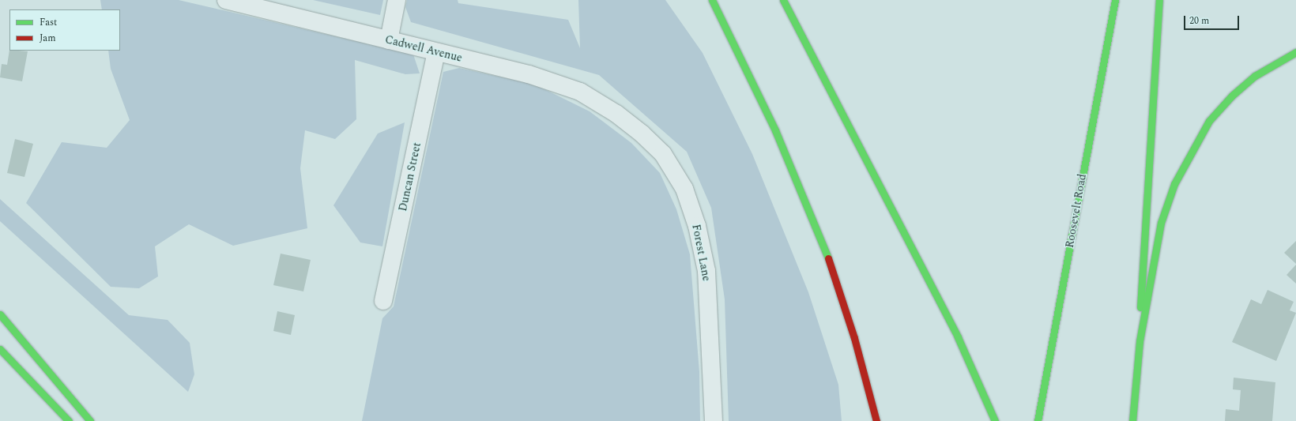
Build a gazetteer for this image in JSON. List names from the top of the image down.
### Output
{
  "streets": {
    "main road": ["Roosevelt Road"],
    "street": ["Cadwell Avenue", "Duncan Street", "Forest Lane"]
  },
  "crossings": [
    ["Cadwell Avenue", "Duncan Street"],
    ["Cadwell Avenue", "Forest Lane"]
  ],
  "legend": ["Fast", "Jam"],
  "scale_bar": "20 m"
}
